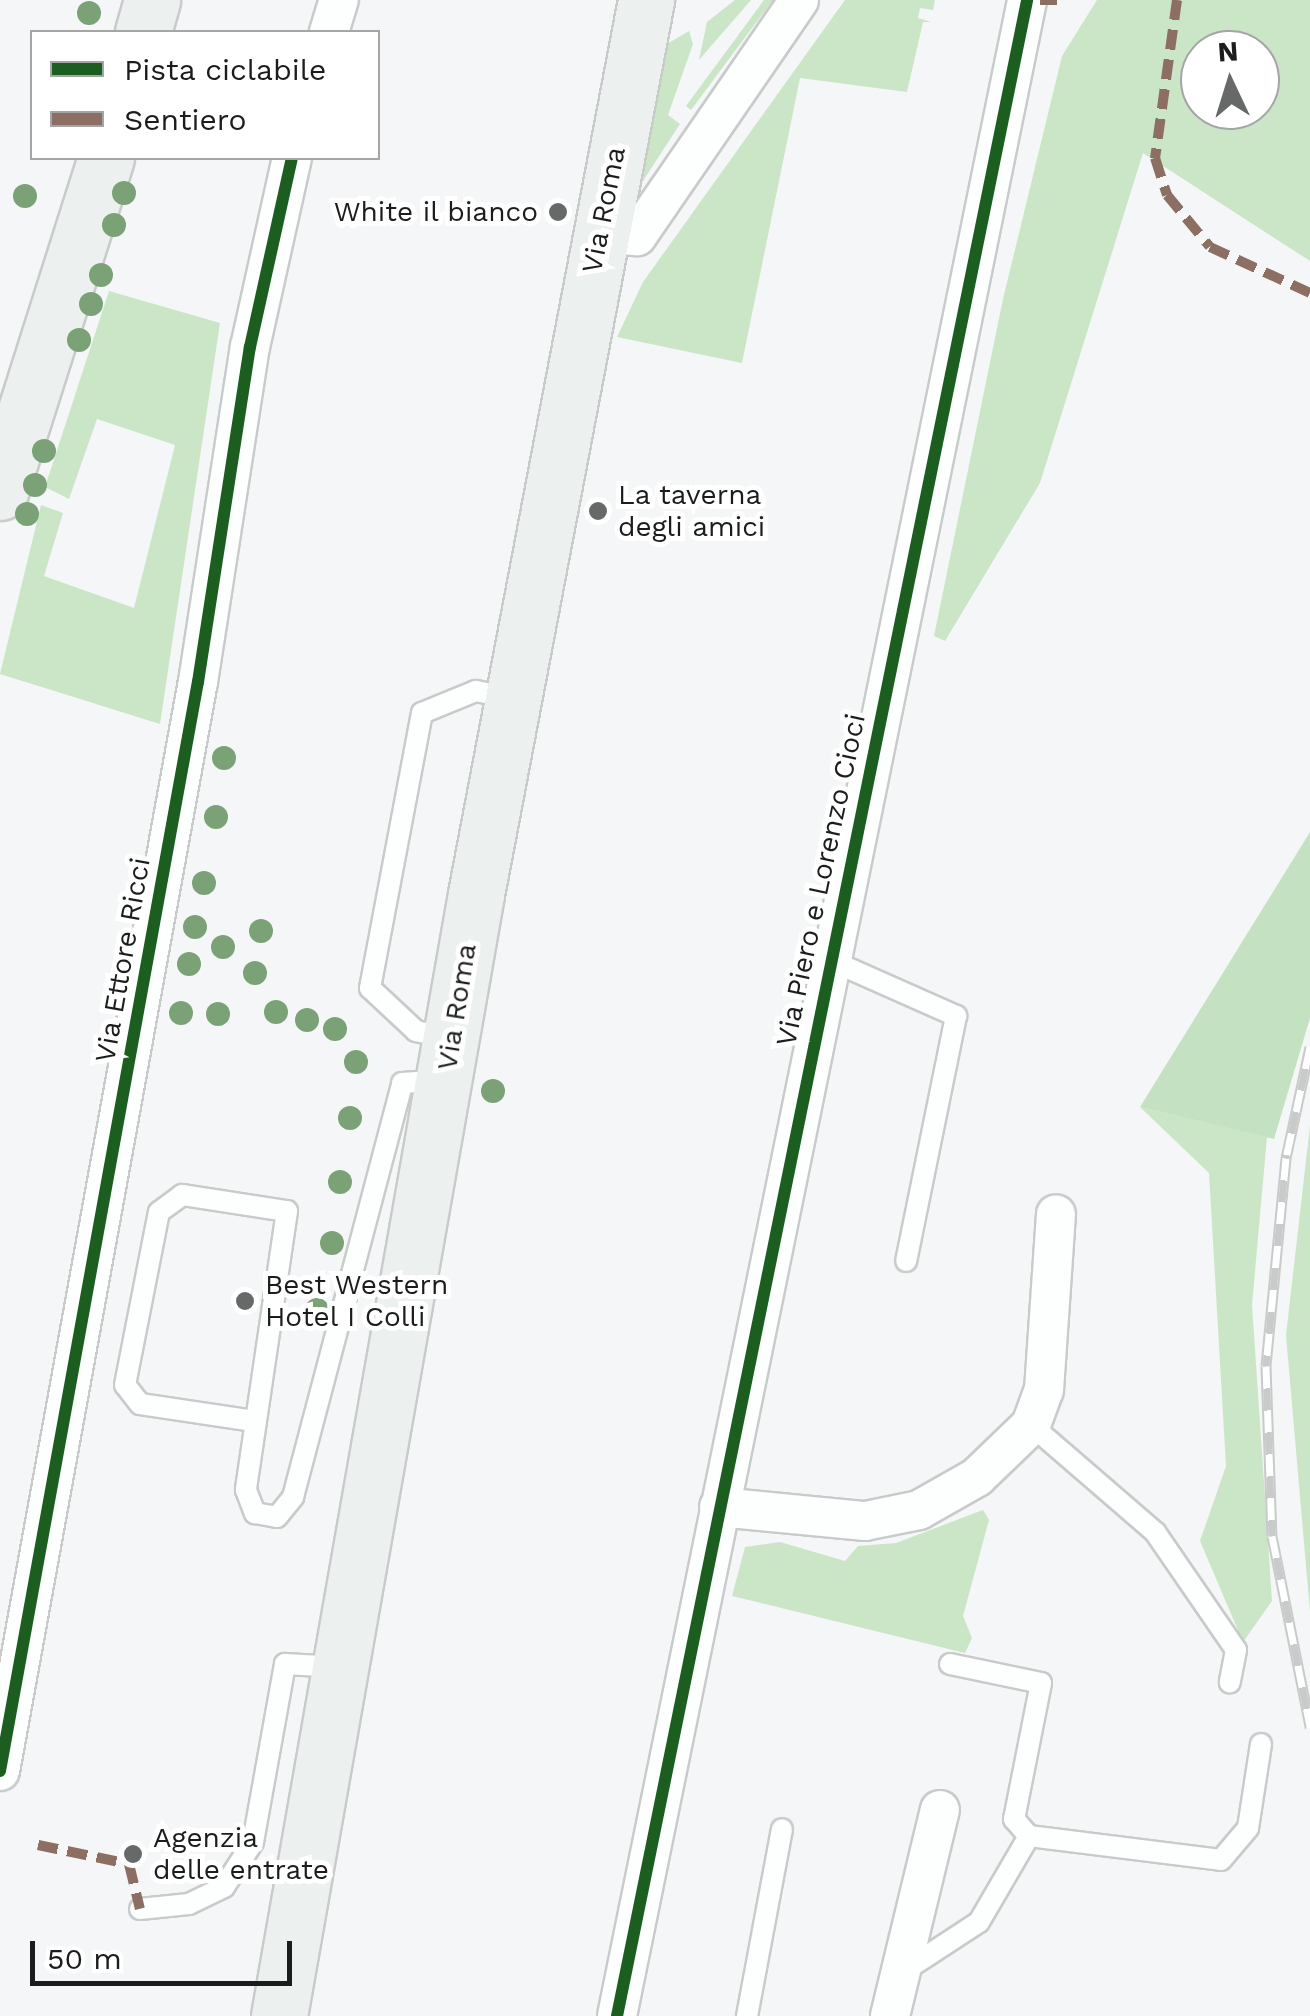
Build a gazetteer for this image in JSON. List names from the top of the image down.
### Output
{
  "streets": {
    "main road": ["Via Roma"],
    "street": ["Via Piero e Lorenzo Cioci", "Via Ettore Ricci"]
  },
  "places": [
    "White il bianco",
    "La taverna degli amici",
    "Best Western Hotel I Colli",
    "Agenzia delle entrate"
  ],
  "legend": ["Pista ciclabile", "Sentiero"],
  "scale_bar": "50 m",
  "north": "top"
}
